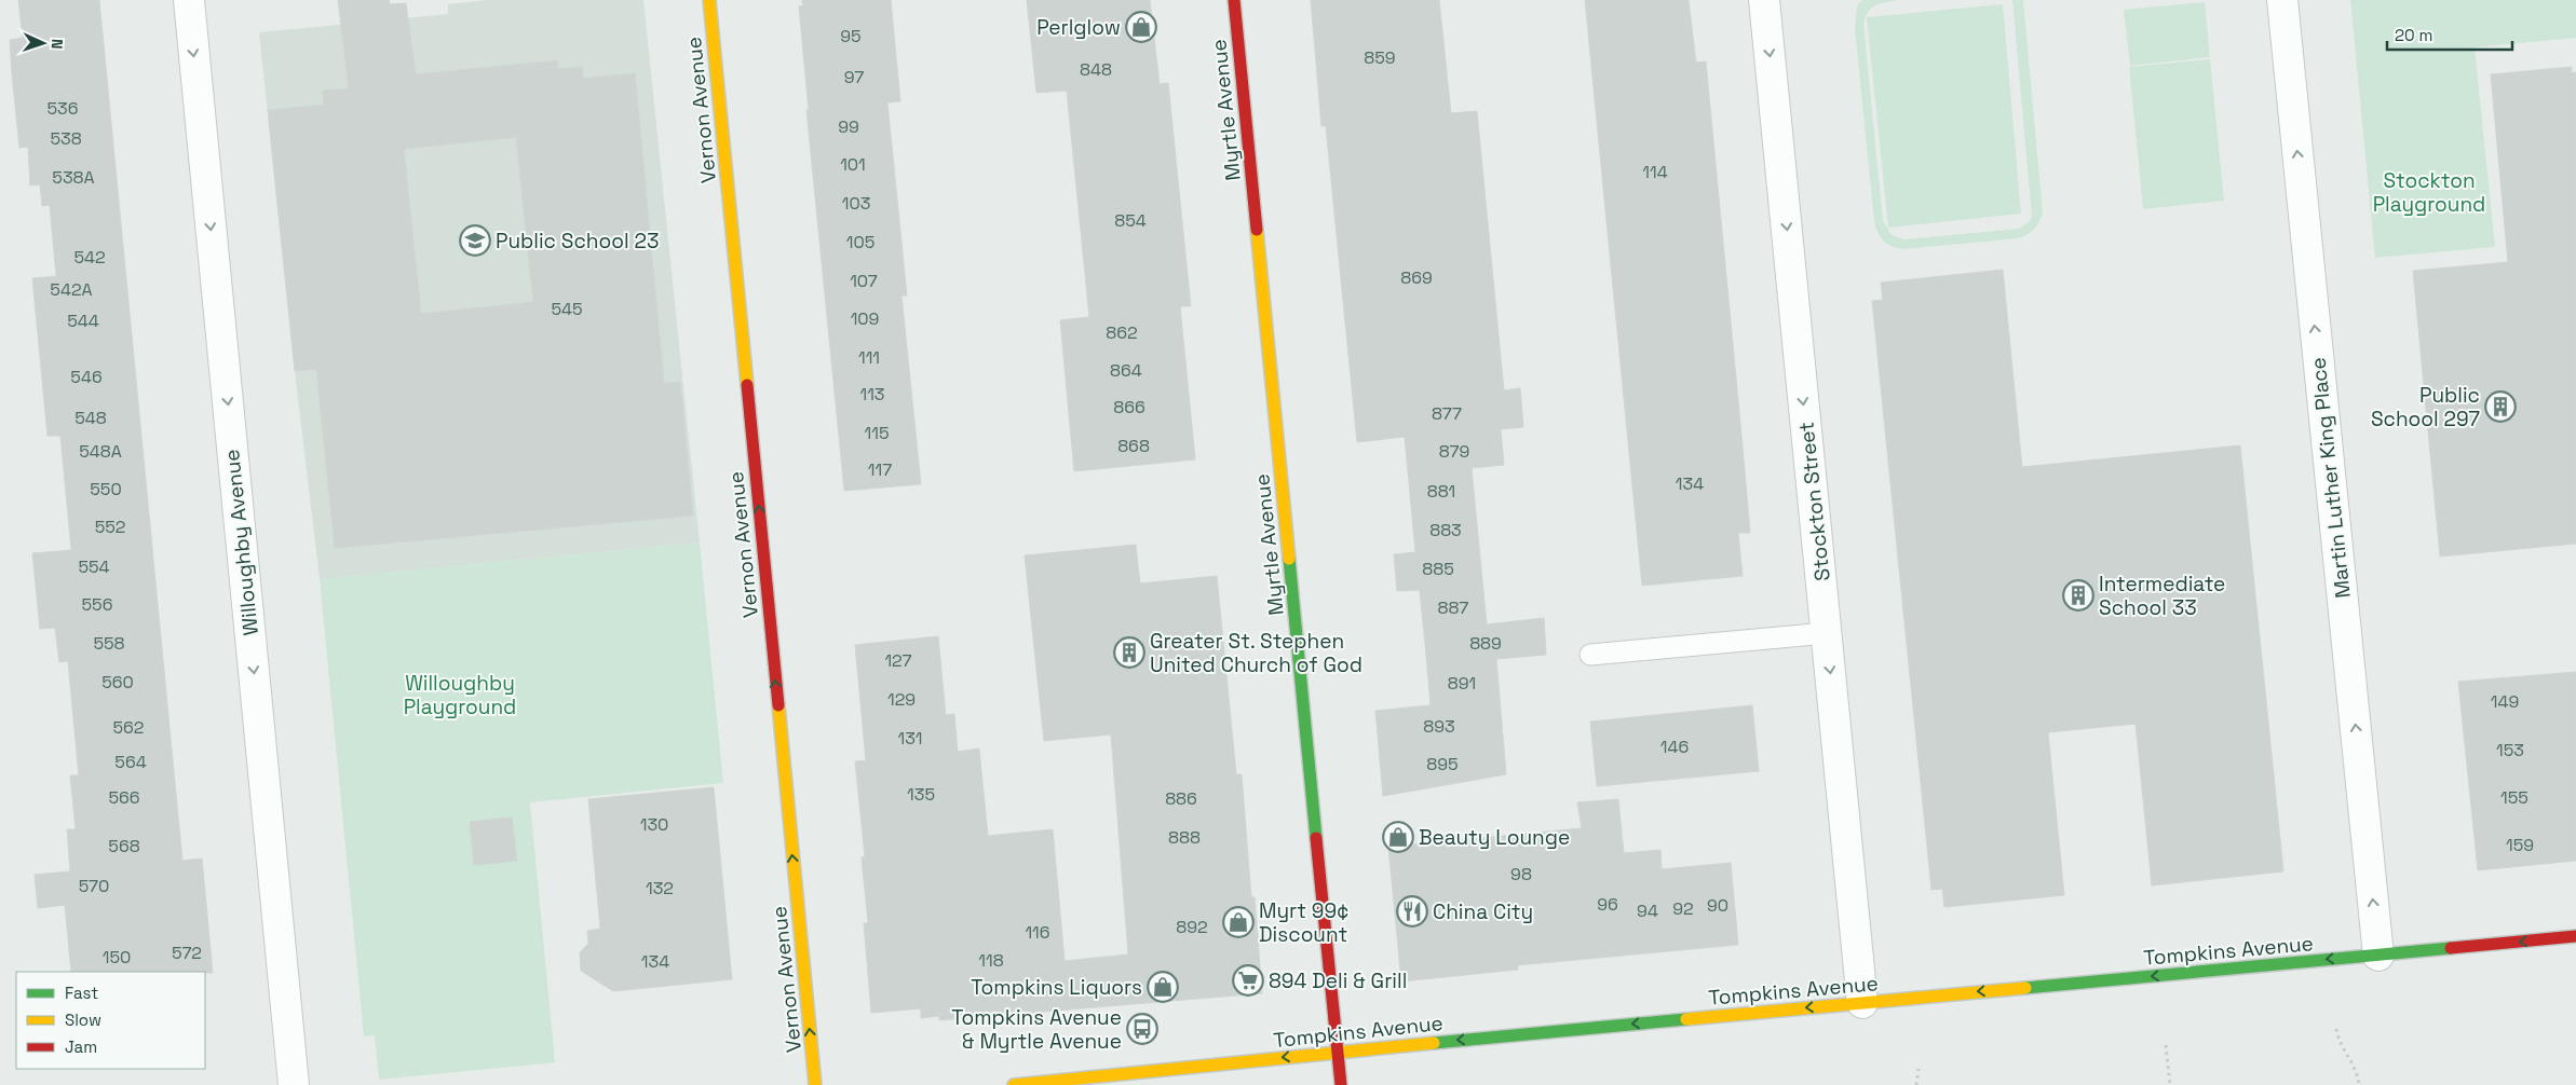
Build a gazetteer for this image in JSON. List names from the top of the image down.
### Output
{
  "streets": {
    "street": [
      "Vernon Avenue",
      "Myrtle Avenue",
      "Martin Luther King Place",
      "Stockton Street",
      "Willoughby Avenue",
      "Tompkins Avenue"
    ]
  },
  "crossings": [
    ["Myrtle Avenue", "Tompkins Avenue"],
    ["Martin Luther King Place", "Tompkins Avenue"],
    ["Stockton Street", "Tompkins Avenue"]
  ],
  "one_way": [
    "Vernon Avenue",
    "Martin Luther King Place",
    "Stockton Street",
    "Willoughby Avenue",
    "Tompkins Avenue"
  ],
  "parks": ["Stockton Playground", "Willoughby Playground"],
  "places": {
    "shop": [
      "Perlglow",
      "Beauty Lounge",
      "Myrt 99¢ Discount",
      "Tompkins Liquors"
    ],
    "school or university": ["Public School 23"],
    "building": ["Public School 297", "Intermediate School 33", "Greater St. Stephen United Church of God"],
    "restaurant": ["China City"],
    "supermarket": ["894 Deli & Grill"],
    "bus stop": ["Tompkins Avenue & Myrtle Avenue"]
  },
  "house_numbers": [
    "95",
    "859",
    "848",
    "97",
    "536",
    "99",
    "538",
    "101",
    "114",
    "538A",
    "103",
    "854",
    "105",
    "542",
    "869",
    "107",
    "542A",
    "545",
    "109",
    "544",
    "862",
    "111",
    "864",
    "546",
    "113",
    "866",
    "877",
    "548",
    "115",
    "868",
    "548A",
    "879",
    "117",
    "134",
    "550",
    "881",
    "552",
    "883",
    "554",
    "885",
    "556",
    "887",
    "558",
    "889",
    "127",
    "560",
    "891",
    "129",
    "149",
    "893",
    "562",
    "131",
    "146",
    "153",
    "564",
    "895",
    "135",
    "566",
    "155",
    "886",
    "130",
    "888",
    "159",
    "568",
    "98",
    "570",
    "132",
    "96",
    "90",
    "92",
    "94",
    "892",
    "116",
    "572",
    "150",
    "118",
    "134"
  ],
  "legend": ["Fast", "Slow", "Jam"],
  "scale_bar": "20 m",
  "north": "right"
}
